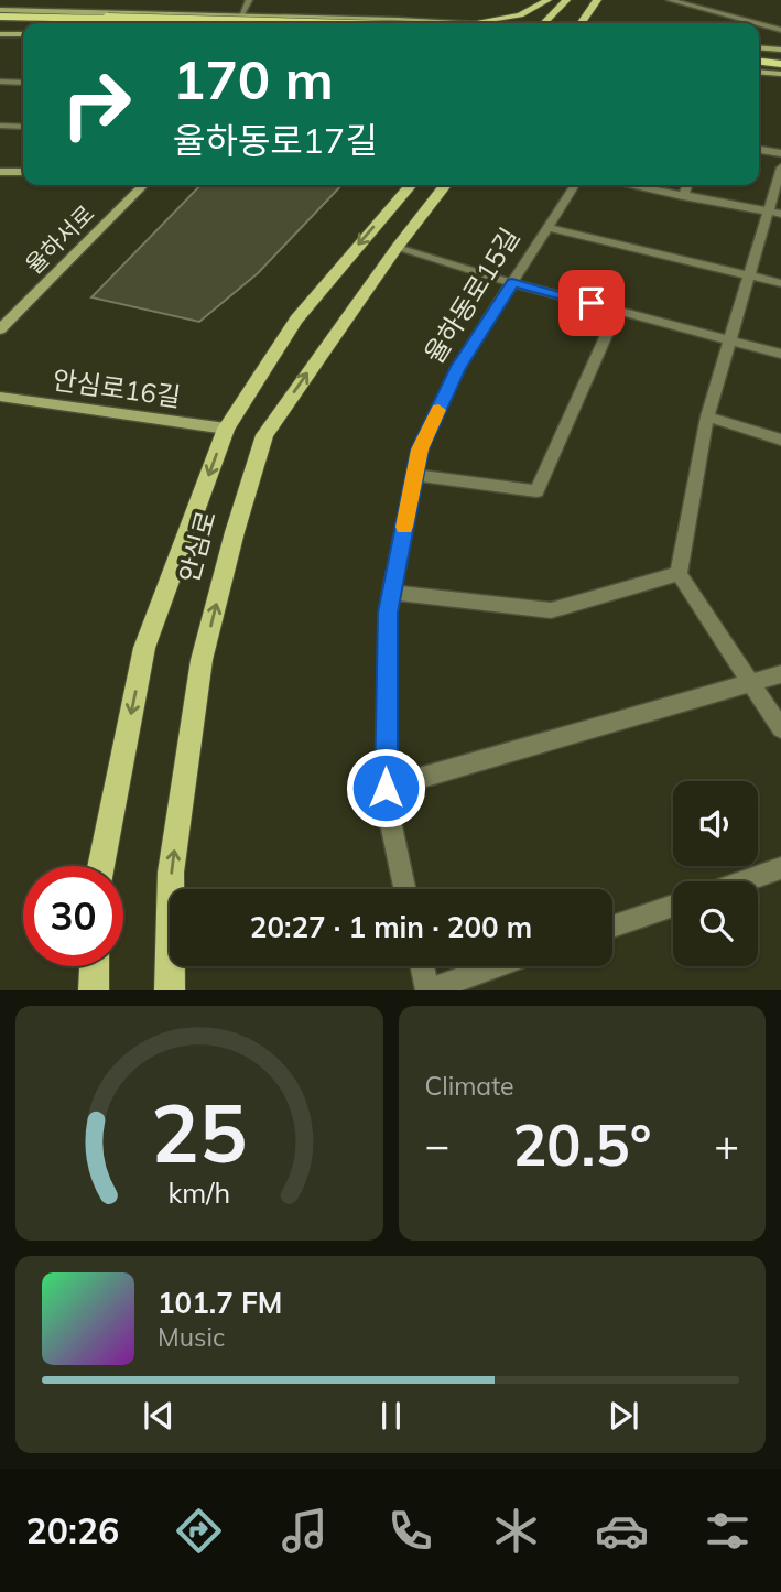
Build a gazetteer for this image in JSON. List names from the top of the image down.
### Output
{
  "streets": {
    "main road": ["율하서로", "안심로16길", "안심로"],
    "street": ["율하동로15길"]
  },
  "crossings": [
    ["안심로16길", "안심로"]
  ],
  "page": {
    "turn": ["170 m", "율하동로17길"],
    "limit": "30",
    "trip": "20:27 · 1 min · 200 m",
    "tile": "Climate",
    "heat": ["−", "20.5°", "+"],
    "song": ["101.7 FM", "Music"],
    "tabs": "20:26",
    "gauge": ["25", "km/h"]
  }
}
